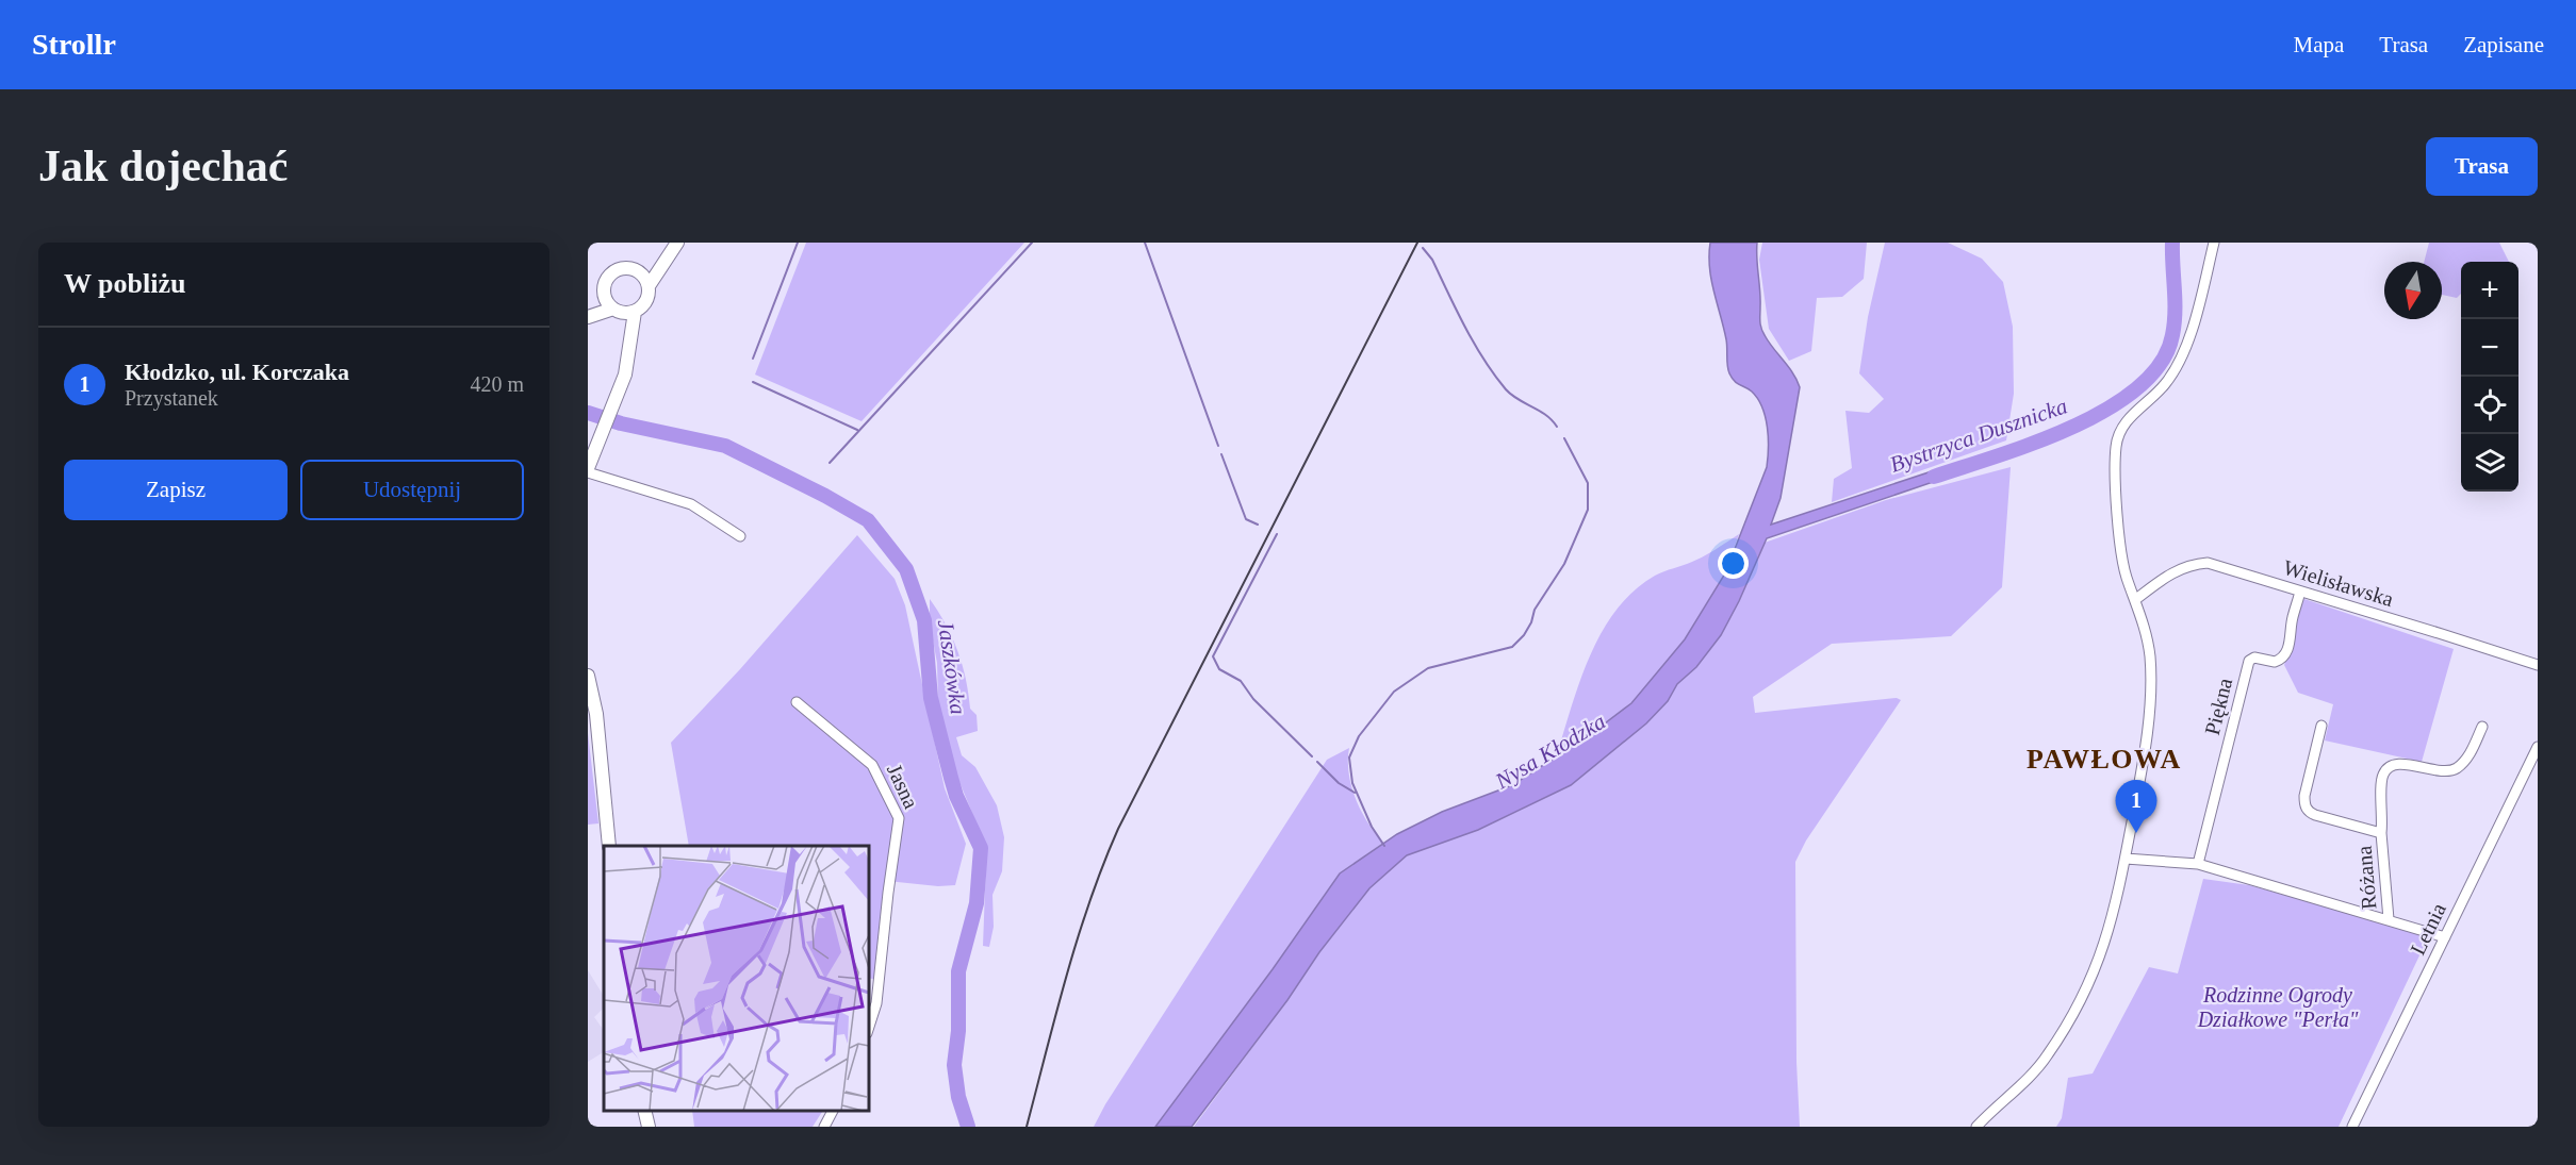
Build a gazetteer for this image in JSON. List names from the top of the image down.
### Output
{
  "streets": {
    "street": [
      "Wielisławska",
      "Piękna",
      "Jasna",
      "Różana",
      "Letnia"
    ]
  },
  "crossings": [
    ["Wielisławska", "Piękna"]
  ],
  "districts": ["PAWŁOWA"],
  "water": ["Bystrzyca Dusznicka", "Jaszkówka", "Nysa Kłodzka"],
  "parks": ["Rodzinne Ogrody Działkowe \"Perła\""],
  "north": "bottom",
  "page": {
    "header": "Strollr",
    "nav": ["Mapa", "Trasa", "Zapisane"],
    "buttons": [
      "Trasa",
      ["Zapisz", "Udostępnij"]
    ],
    "title": "Jak dojechać",
    "heading": "W pobliżu",
    "map_buttons": ["+", "−"],
    "list": [
      {
        "mark": "1",
        "name": "Kłodzko, ul. Korczaka",
        "note": "Przystanek",
        "value": "420 m"
      }
    ],
    "pins": "1"
  }
}
